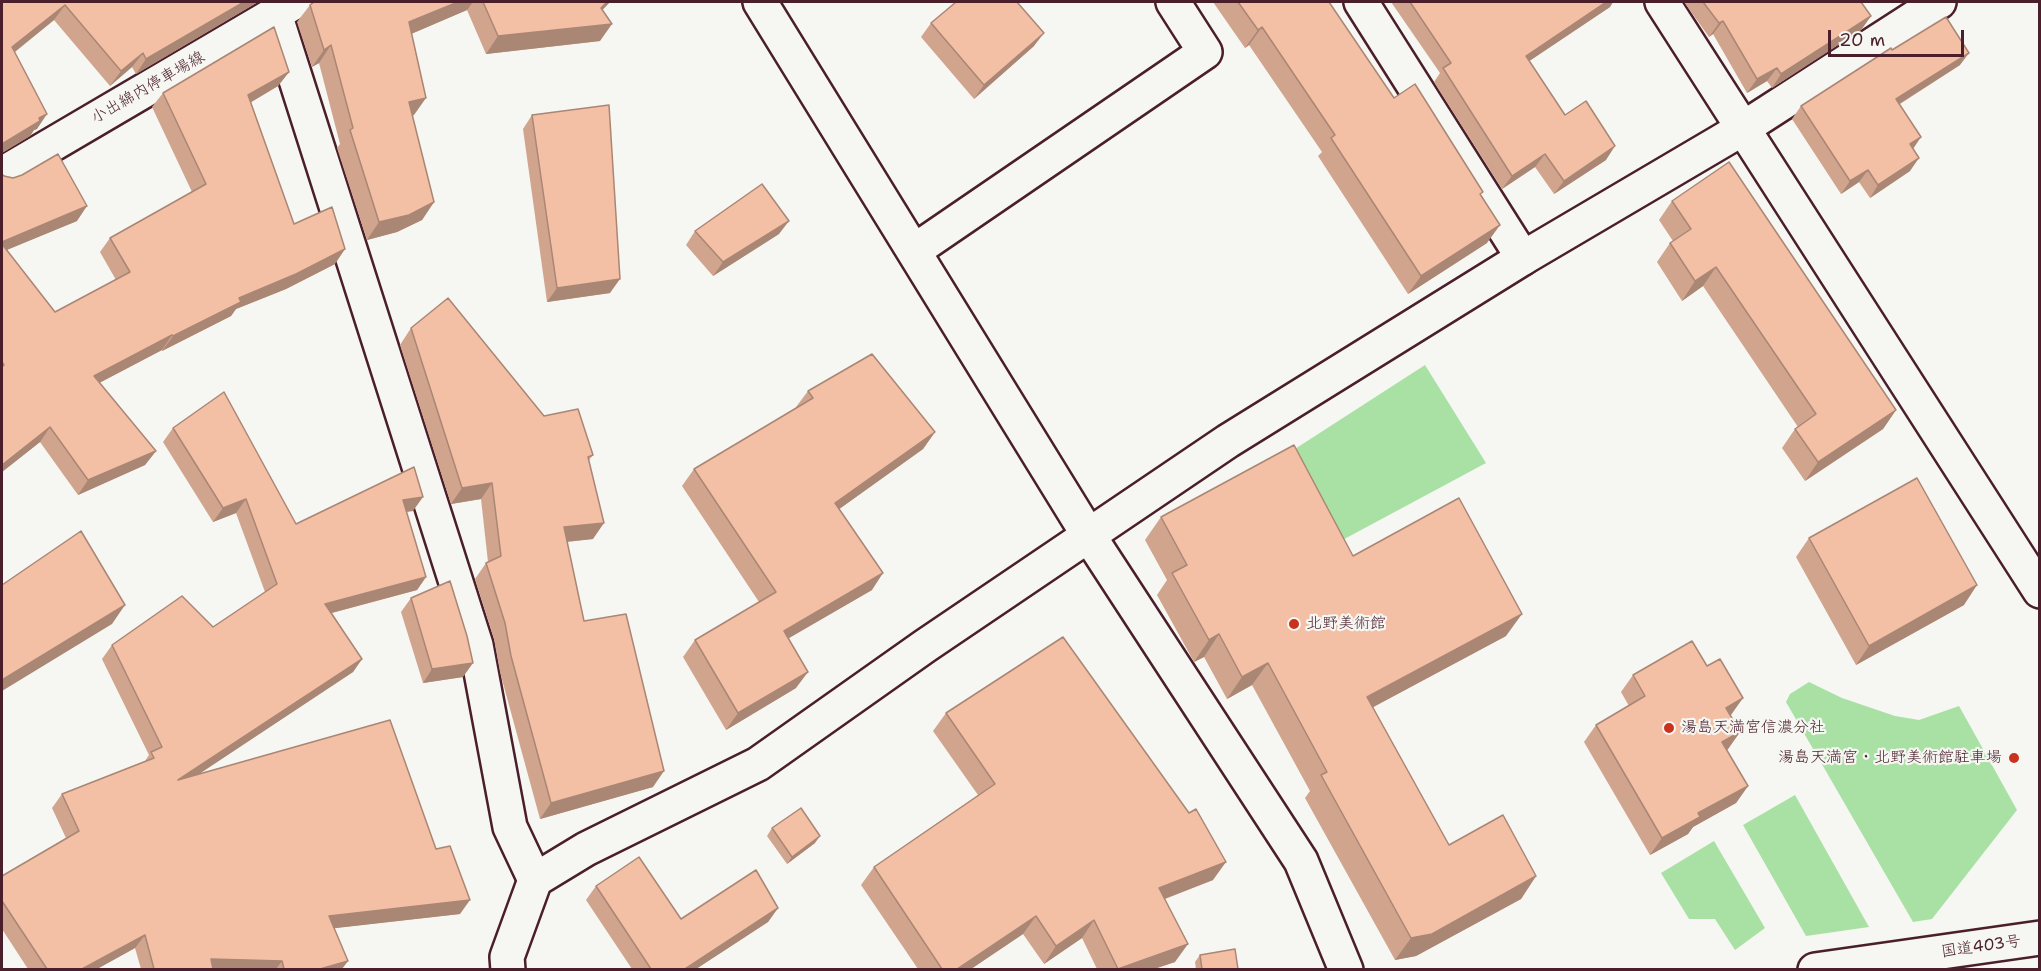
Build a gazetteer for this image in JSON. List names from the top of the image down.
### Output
{
  "streets": {
    "main road": ["小出綿内停車場線", "国道403号"]
  },
  "places": ["北野美術館", "湯島天満宮信濃分社", "湯島天満宮・北野美術館駐車場"],
  "scale_bar": "20 m"
}
